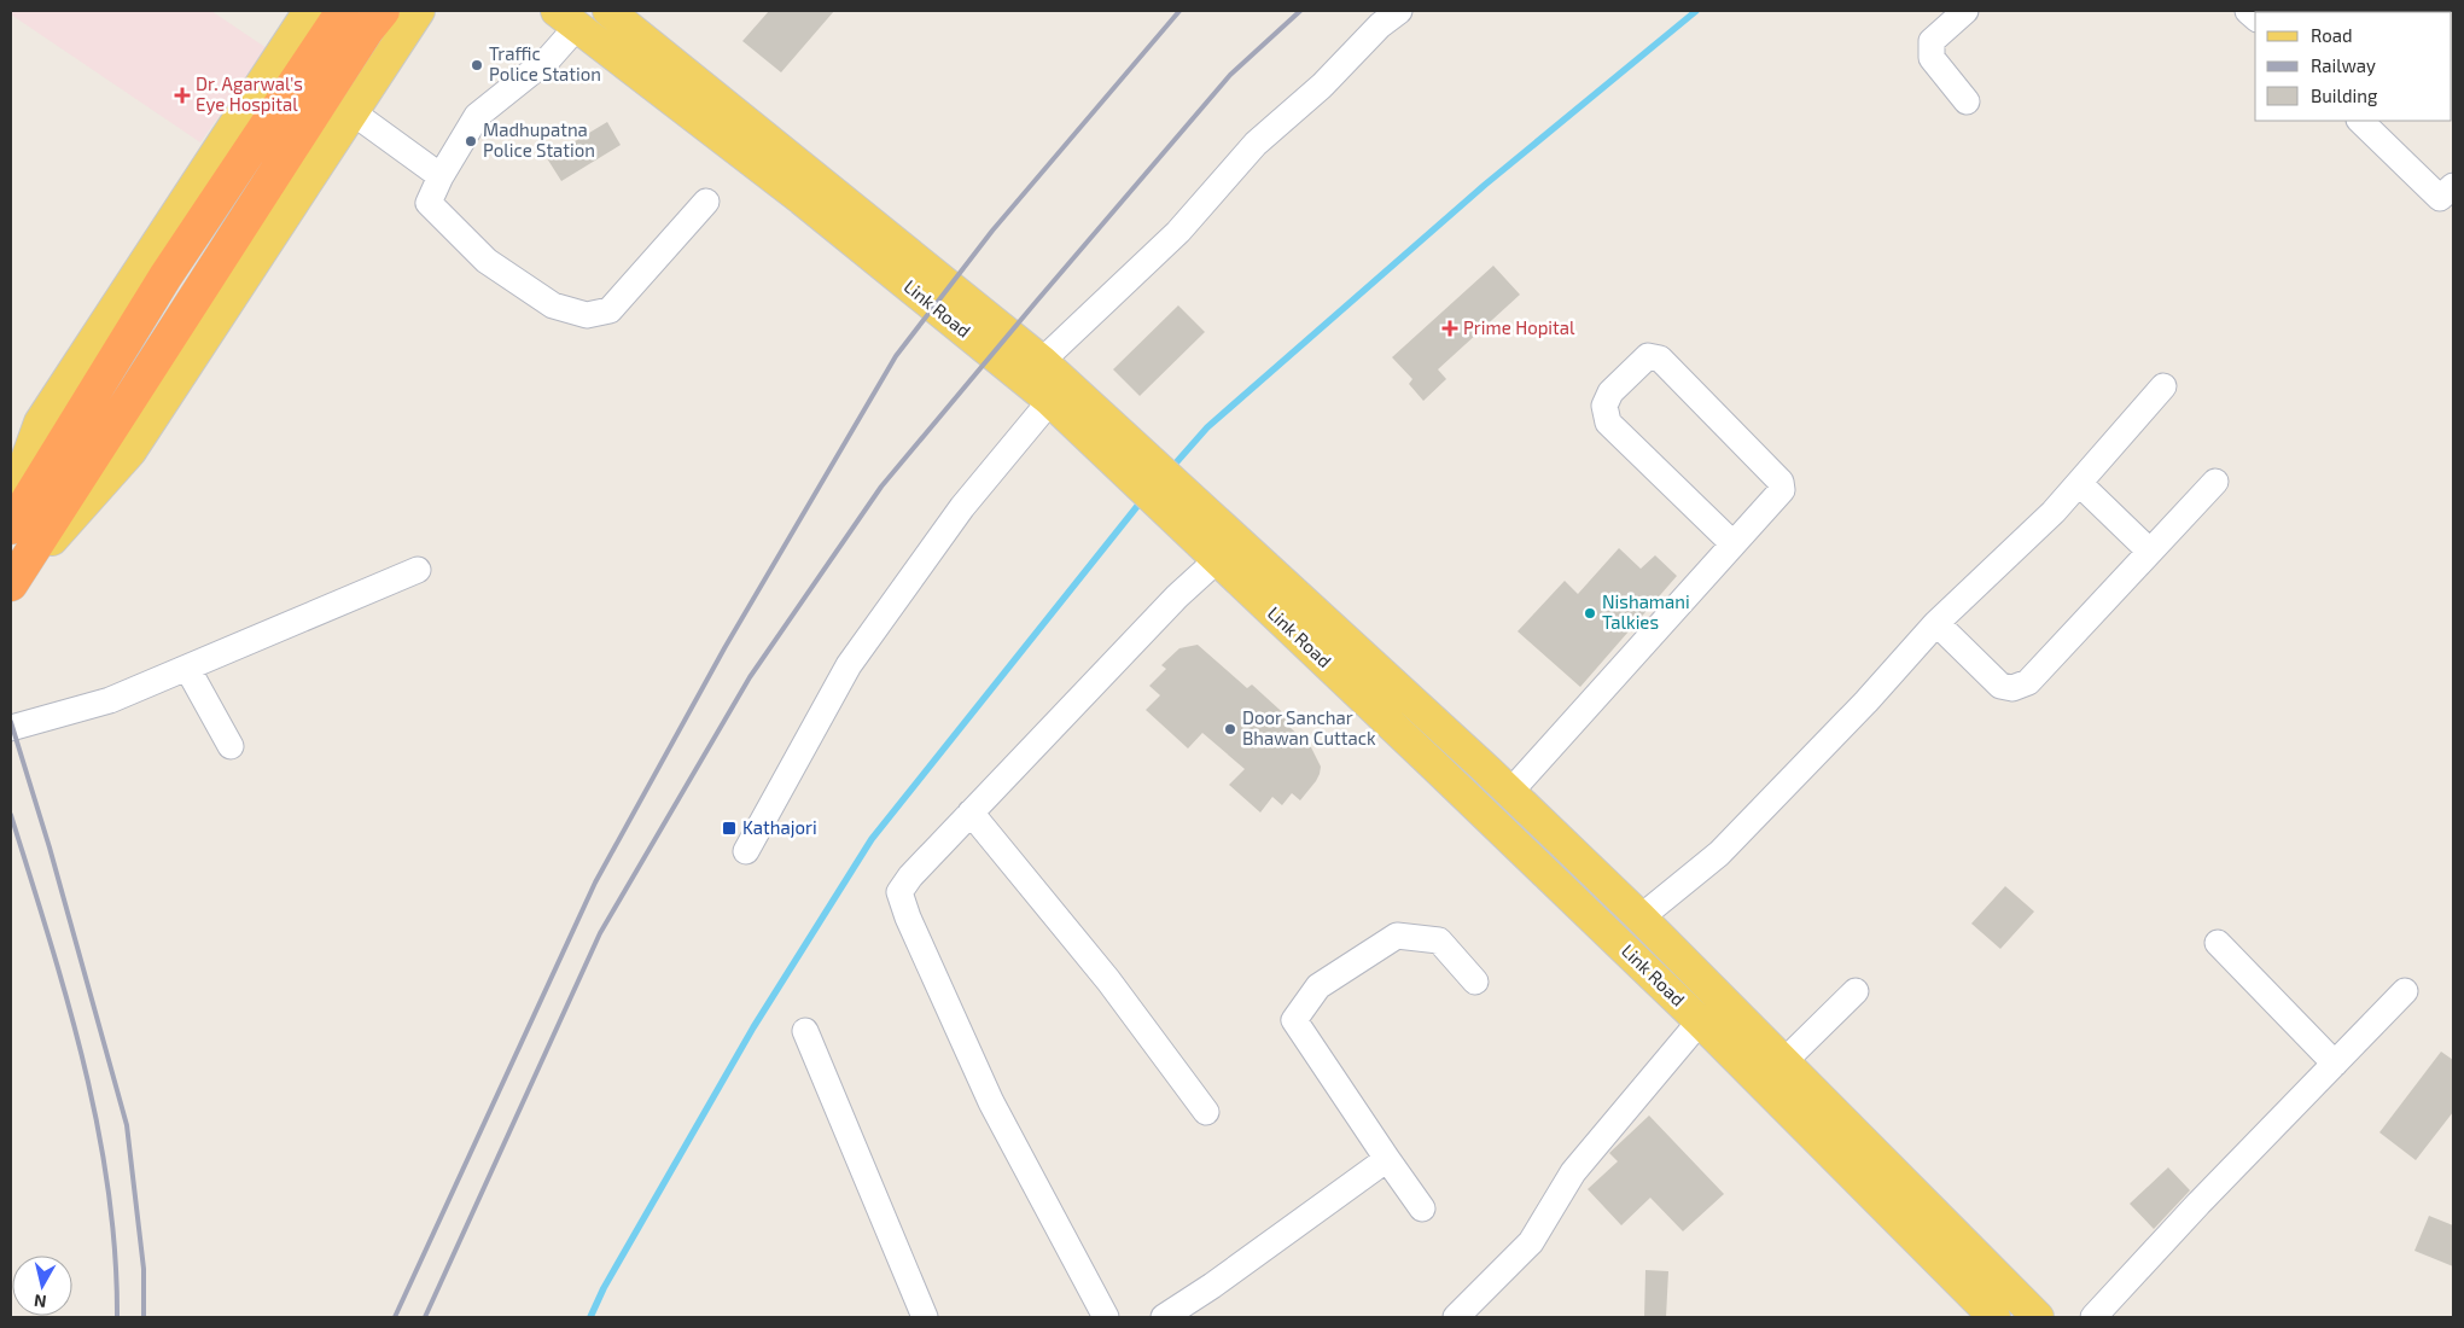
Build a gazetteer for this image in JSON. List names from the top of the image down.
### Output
{
  "streets": {
    "main road": ["Link Road"]
  },
  "places": {
    "other": [
      "Traffic Police Station",
      "Madhupatna Police Station",
      "Nishamani Talkies",
      "Door Sanchar Bhawan Cuttack"
    ],
    "health": ["Dr. Agarwal's Eye Hospital", "Prime Hopital"],
    "transit": ["Kathajori"]
  },
  "legend": ["Road", "Railway", "Building"],
  "north": "bottom"
}
